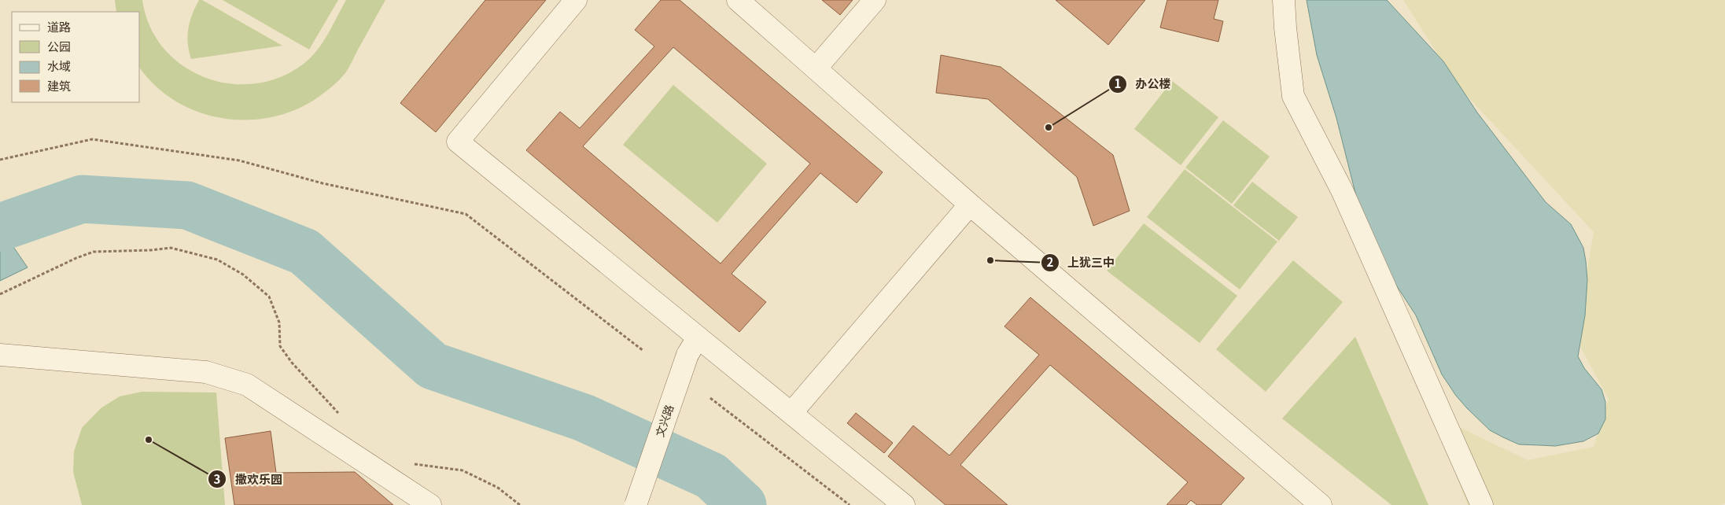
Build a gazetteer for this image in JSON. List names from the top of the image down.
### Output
{
  "streets": {
    "street": ["文兴路"]
  },
  "places": ["办公楼", "上犹三中", "撒欢乐园"],
  "legend": [
    "道路",
    "公园",
    "水域",
    "建筑"
  ]
}
